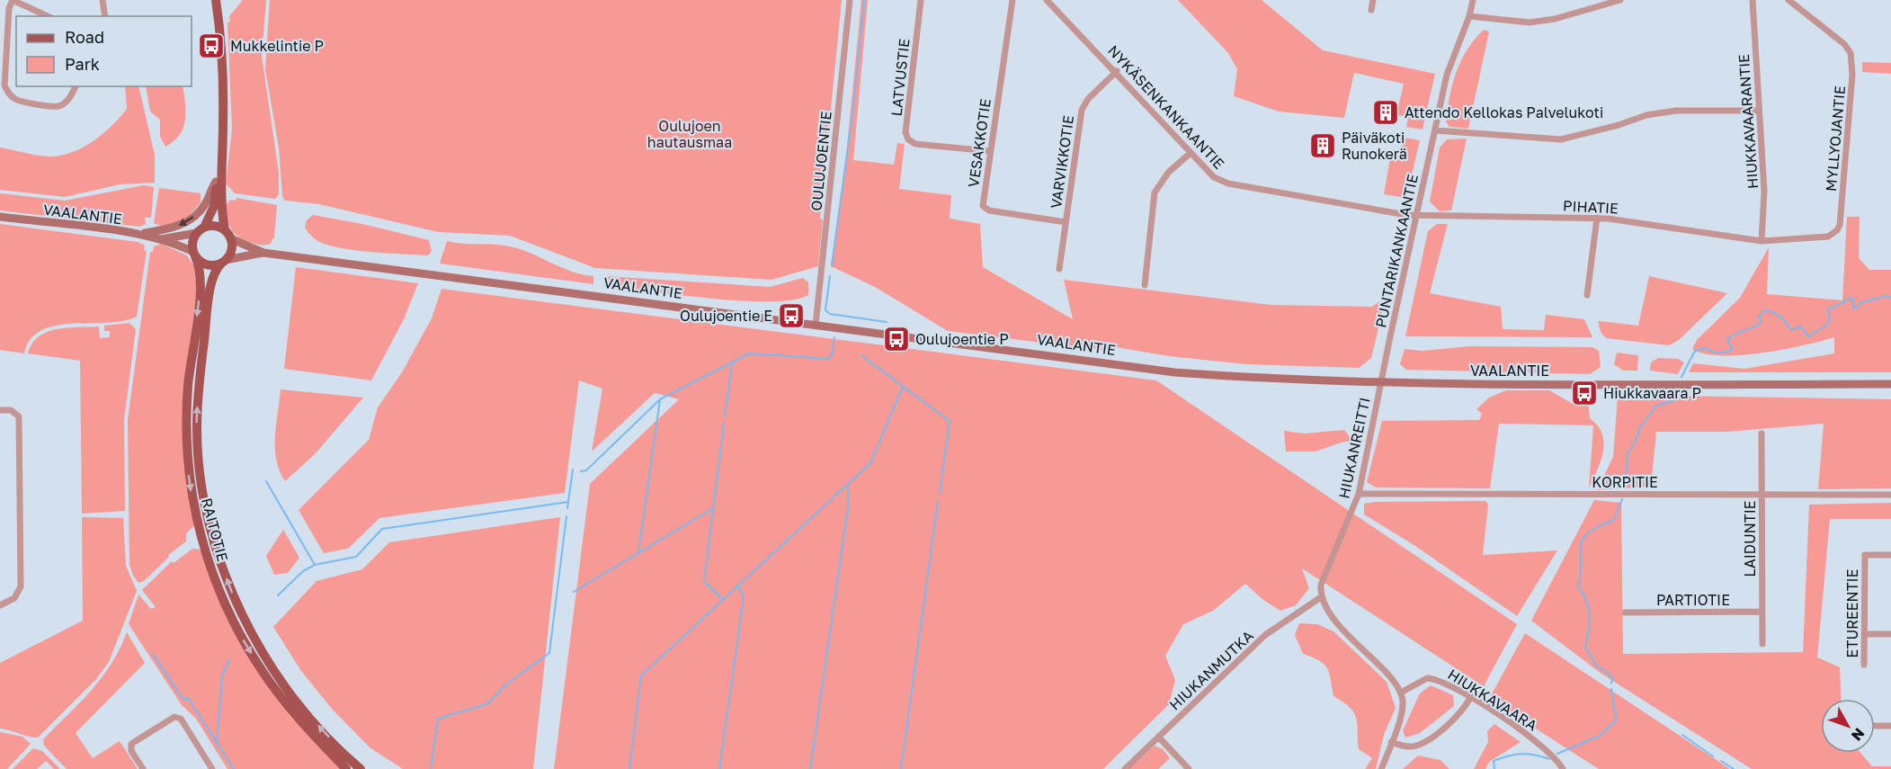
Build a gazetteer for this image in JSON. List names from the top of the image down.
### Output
{
  "streets": {
    "main road": ["RAITOTIE"],
    "street": [
      "LATVUSTIE",
      "NYKÄSENKANKAANTIE",
      "HIUKKAVAARANTIE",
      "MYLLYOJANTIE",
      "VESAKKOTIE",
      "OULUJOENTIE",
      "VARVIKKOTIE",
      "PIHATIE",
      "VAALANTIE",
      "PUNTARIKANKAANTIE",
      "HIUKANREITTI",
      "KORPITIE",
      "LAIDUNTIE",
      "PARTIOTIE",
      "ETUREENTIE",
      "HIUKANMUTKA",
      "HIUKKAVAARA"
    ]
  },
  "crossings": [
    ["LATVUSTIE", "VESAKKOTIE"],
    ["NYKÄSENKANKAANTIE", "VARVIKKOTIE"],
    ["NYKÄSENKANKAANTIE", "PIHATIE"],
    ["NYKÄSENKANKAANTIE", "PUNTARIKANKAANTIE"],
    ["HIUKKAVAARANTIE", "MYLLYOJANTIE"],
    ["HIUKKAVAARANTIE", "PIHATIE"],
    ["MYLLYOJANTIE", "PIHATIE"],
    ["VESAKKOTIE", "VARVIKKOTIE"],
    ["OULUJOENTIE", "VAALANTIE"],
    ["PIHATIE", "PUNTARIKANKAANTIE"],
    ["VAALANTIE", "PUNTARIKANKAANTIE"],
    ["VAALANTIE", "HIUKANREITTI"],
    ["VAALANTIE", "RAITOTIE"],
    ["PUNTARIKANKAANTIE", "HIUKANREITTI"],
    ["HIUKANREITTI", "KORPITIE"],
    ["HIUKANREITTI", "HIUKANMUTKA"],
    ["KORPITIE", "LAIDUNTIE"],
    ["LAIDUNTIE", "PARTIOTIE"]
  ],
  "parks": ["Oulujoen hautausmaa"],
  "places": {
    "bus stop": [
      "Mukkelintie P",
      "Oulujoentie E",
      "Oulujoentie P",
      "Hiukkavaara P"
    ],
    "building": ["Attendo Kellokas Palvelukoti", "Päiväkoti Runokerä"]
  },
  "legend": ["Road", "Park"],
  "north": "bottom right"
}
